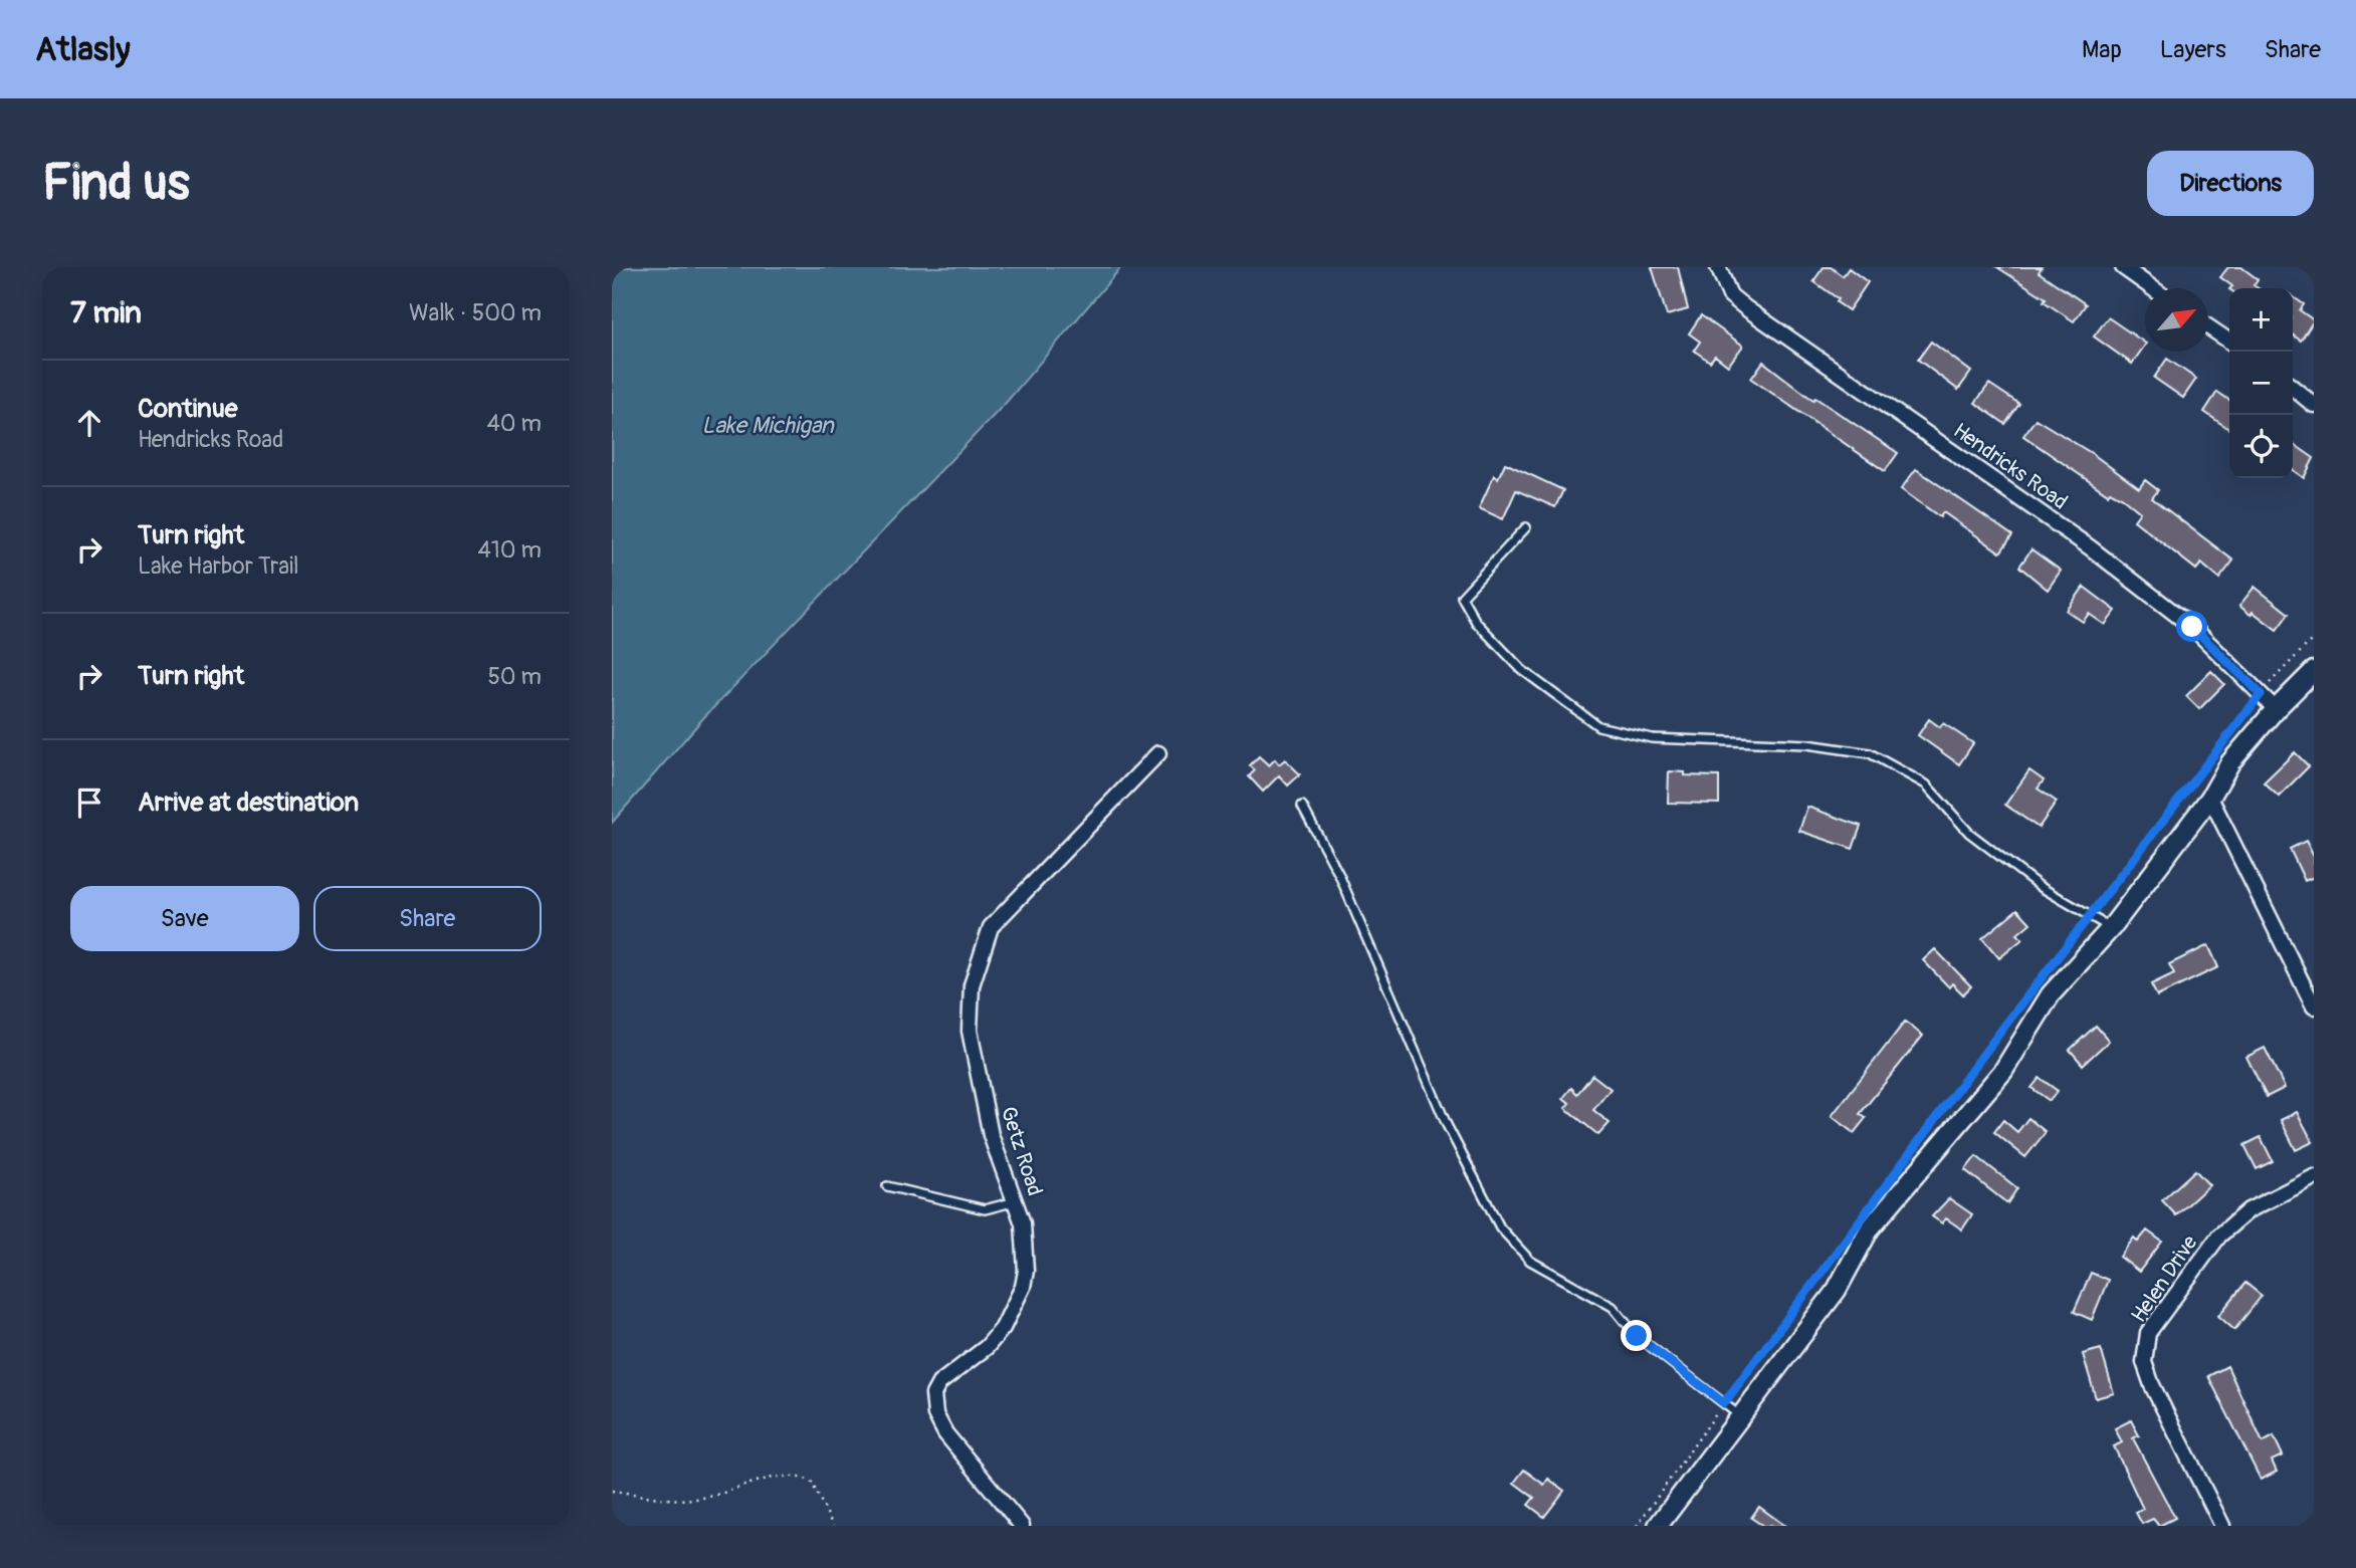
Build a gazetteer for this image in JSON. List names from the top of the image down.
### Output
{
  "streets": {
    "street": ["Hendricks Road", "Getz Road", "Helen Drive"]
  },
  "water": ["Lake Michigan"],
  "north": "top right",
  "page": {
    "header": "Atlasly",
    "nav": ["Map", "Layers", "Share"],
    "buttons": [
      "Directions",
      ["Save", "Share"]
    ],
    "title": "Find us",
    "heading": ["7 min", "Walk · 500 m"],
    "map_buttons": ["+", "−"],
    "list": [
      ["Continue", "Hendricks Road", "40 m"],
      ["Turn right", "Lake Harbor Trail", "410 m"],
      ["Turn right", "50 m"],
      "Arrive at destination"
    ]
  }
}
